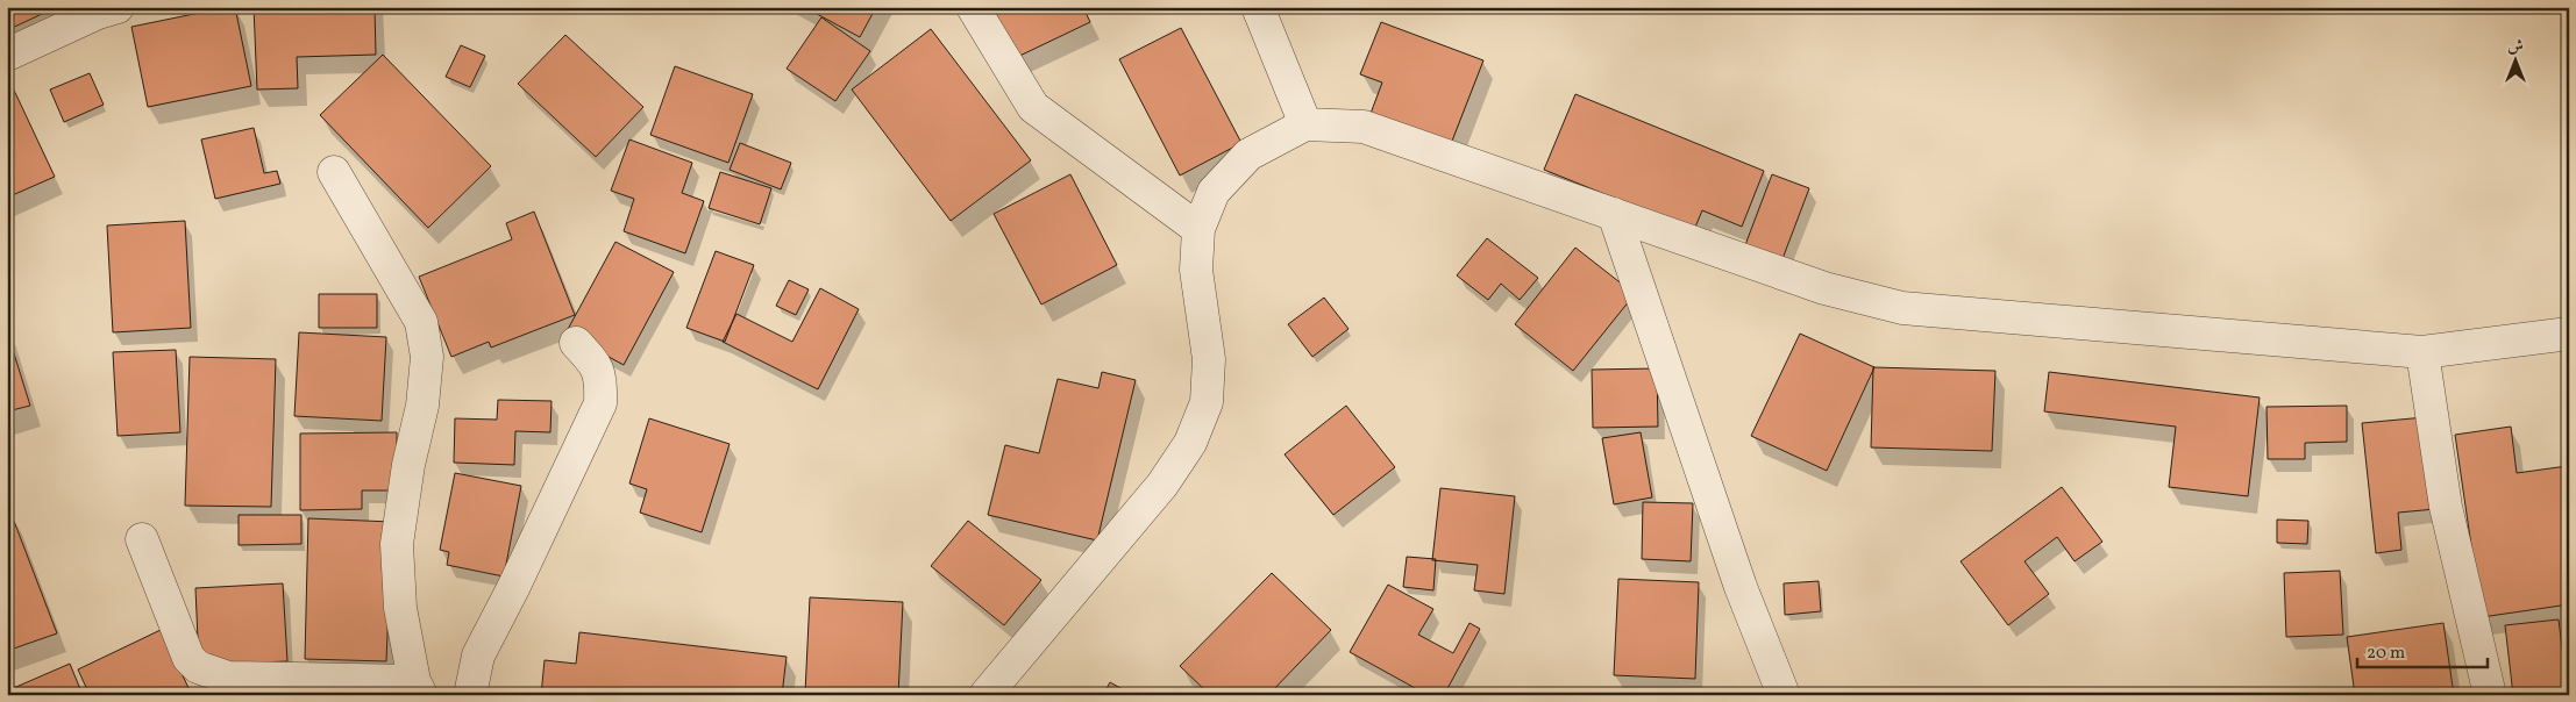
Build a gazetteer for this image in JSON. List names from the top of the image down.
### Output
{
  "scale_bar": "20 m",
  "north": "top"
}
